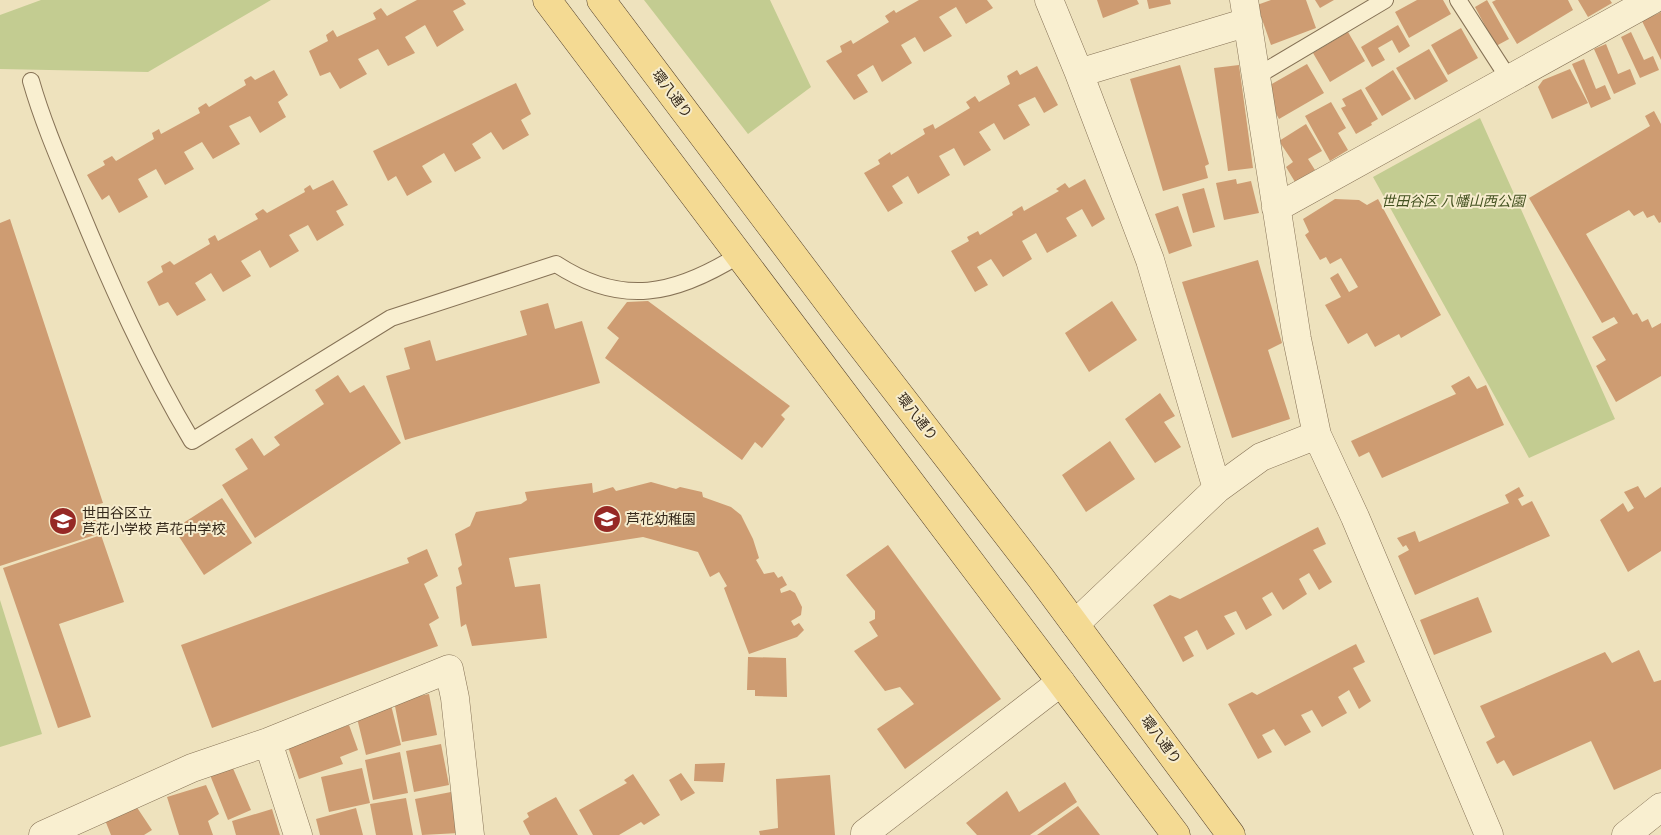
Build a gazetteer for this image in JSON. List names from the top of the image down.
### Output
{
  "streets": {
    "main road": ["環八通り"]
  },
  "parks": ["世田谷区 八幡山西公園"],
  "places": {
    "school or university": ["芦花幼稚園", "世田谷区立 芦花小学校 芦花中学校"]
  }
}
